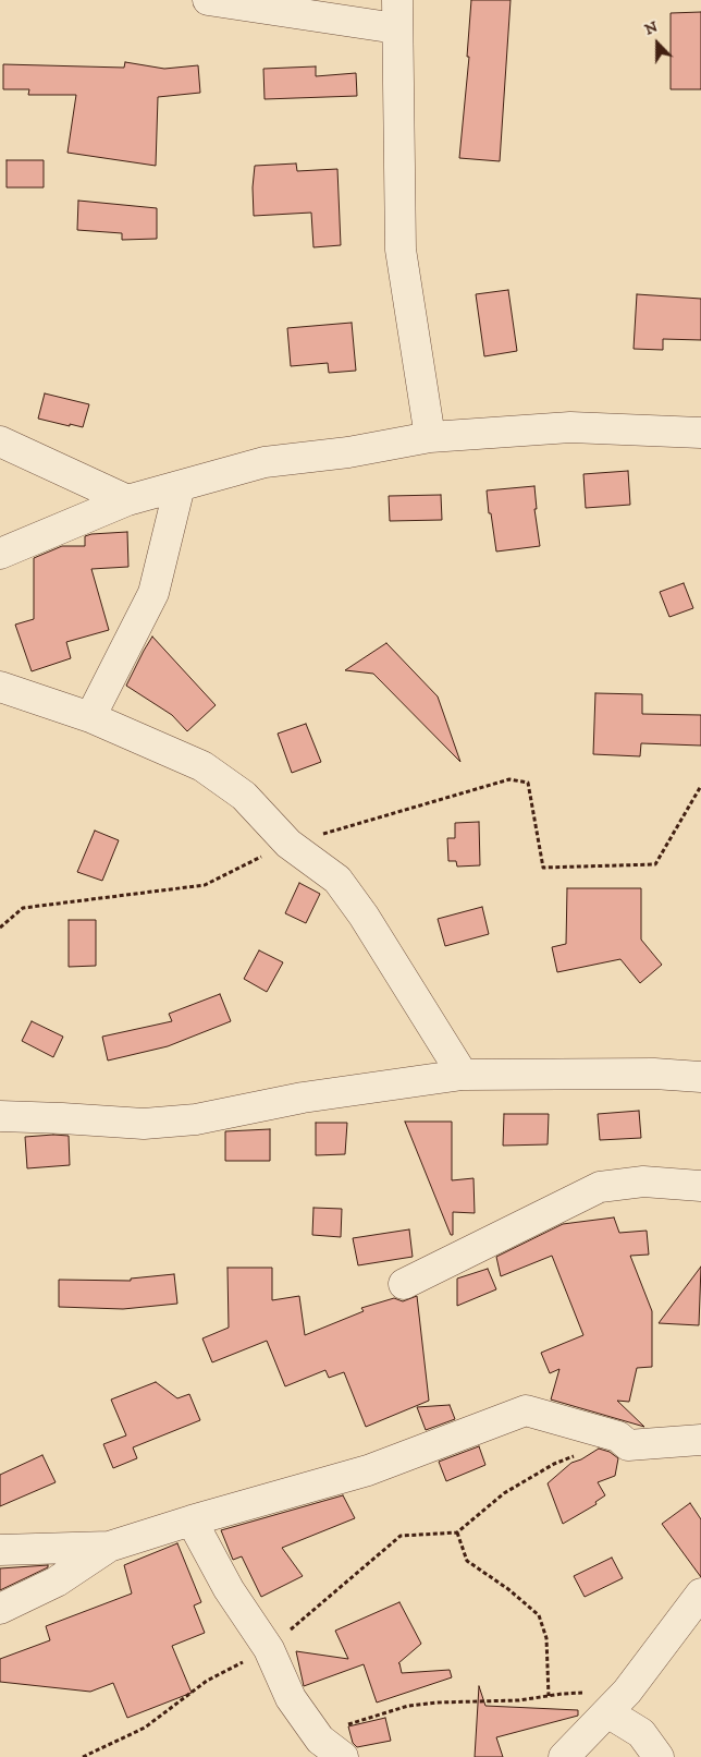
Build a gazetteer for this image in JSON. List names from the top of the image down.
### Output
{
  "north": "top"
}
